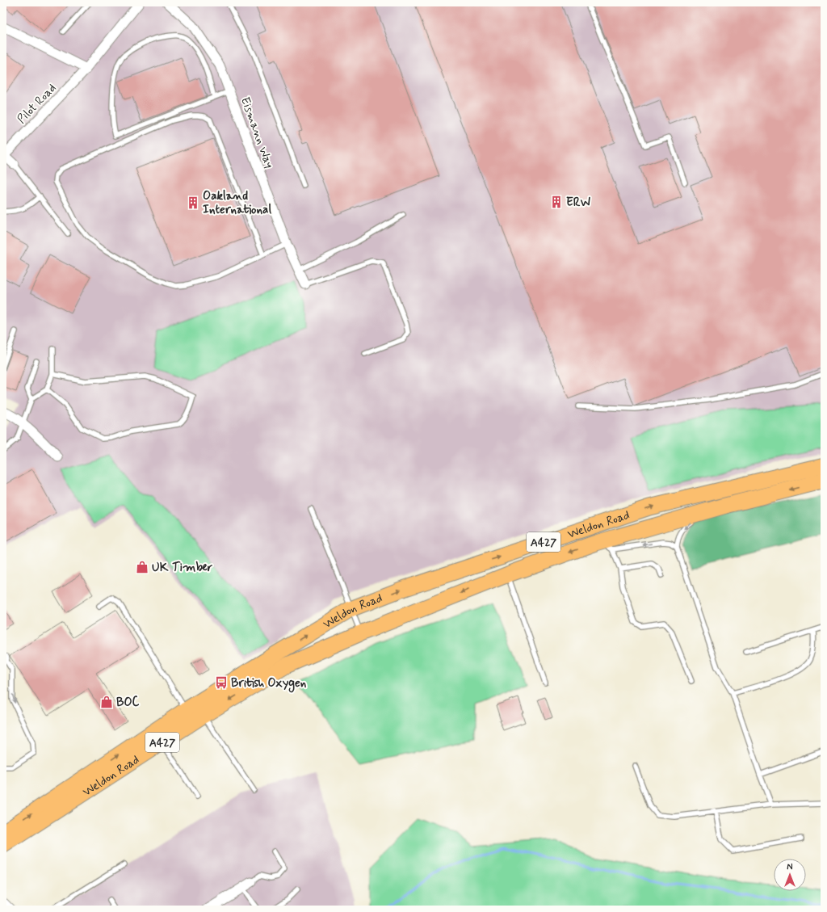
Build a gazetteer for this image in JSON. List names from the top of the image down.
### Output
{
  "streets": {
    "highway": ["Weldon Road", "A427"],
    "street": ["Pilot Road", "Eismann Way"]
  },
  "places": {
    "building": ["ERW", "Oakland International"],
    "shop": ["UK Timber", "BOC"],
    "bus stop": ["British Oxygen"]
  },
  "north": "top"
}
